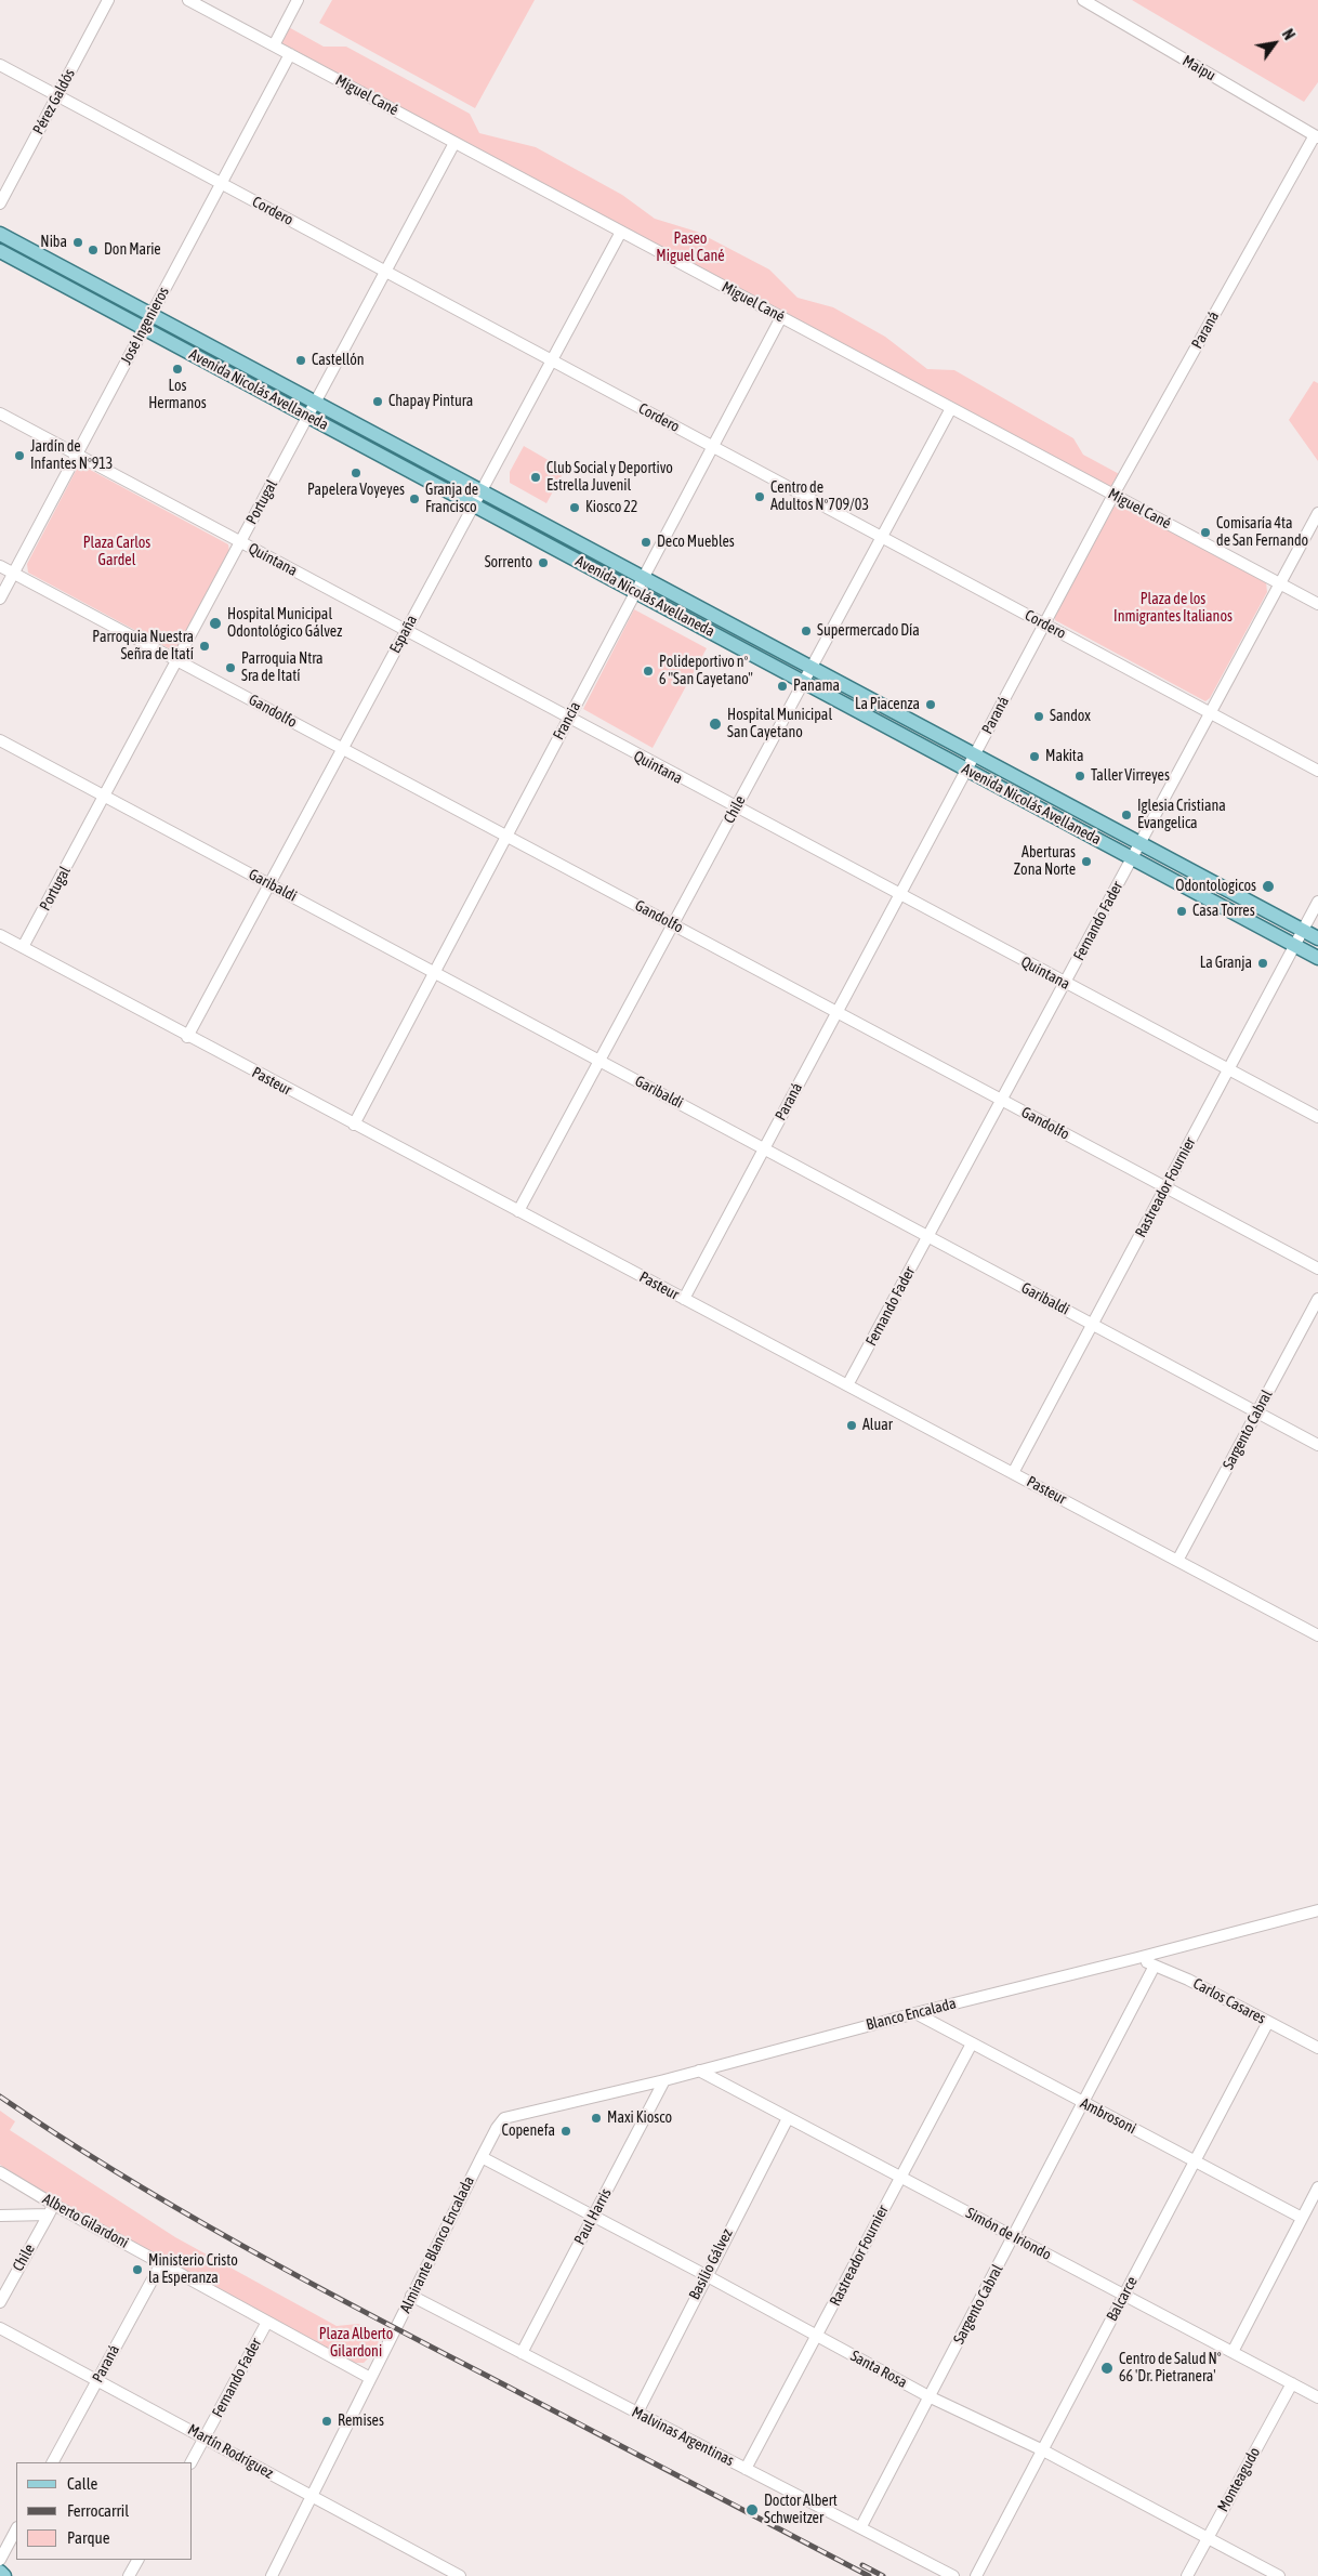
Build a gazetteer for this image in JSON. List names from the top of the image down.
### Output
{
  "streets": {
    "main road": ["Avenida Nicolás Avellaneda"],
    "street": [
      "Maipu",
      "Miguel Cané",
      "Pérez Galdós",
      "Cordero",
      "José Ingenieros",
      "Paraná",
      "Portugal",
      "Quintana",
      "España",
      "Gandolfo",
      "Francia",
      "Chile",
      "Garibaldi",
      "Fernando Fader",
      "Pasteur",
      "Rastreador Fournier",
      "Sargento Cabral",
      "Carlos Casares",
      "Blanco Encalada",
      "Ambrosoni",
      "Paul Harris",
      "Alberto Gilardoni",
      "Simón de Iriondo",
      "Almirante Blanco Encalada",
      "Basilio Gálvez",
      "Balcarce",
      "Santa Rosa",
      "Malvinas Argentinas",
      "Martín Rodríguez",
      "Monteagudo"
    ]
  },
  "crossings": [
    ["Maipu", "Paraná"],
    ["Miguel Cané", "José Ingenieros"],
    ["Miguel Cané", "Paraná"],
    ["Miguel Cané", "Portugal"],
    ["Miguel Cané", "España"],
    ["Miguel Cané", "Francia"],
    ["Miguel Cané", "Chile"],
    ["Miguel Cané", "Fernando Fader"],
    ["Pérez Galdós", "Cordero"],
    ["Cordero", "José Ingenieros"],
    ["Cordero", "Paraná"],
    ["Cordero", "Portugal"],
    ["Cordero", "España"],
    ["Cordero", "Francia"],
    ["Cordero", "Chile"],
    ["Cordero", "Fernando Fader"],
    ["José Ingenieros", "Avenida Nicolás Avellaneda"],
    ["José Ingenieros", "Quintana"],
    ["José Ingenieros", "Gandolfo"],
    ["Paraná", "Avenida Nicolás Avellaneda"],
    ["Paraná", "Quintana"],
    ["Paraná", "Gandolfo"],
    ["Paraná", "Garibaldi"],
    ["Paraná", "Pasteur"],
    ["Paraná", "Alberto Gilardoni"],
    ["Paraná", "Martín Rodríguez"],
    ["Avenida Nicolás Avellaneda", "Portugal"],
    ["Avenida Nicolás Avellaneda", "España"],
    ["Avenida Nicolás Avellaneda", "Francia"],
    ["Avenida Nicolás Avellaneda", "Chile"],
    ["Avenida Nicolás Avellaneda", "Fernando Fader"],
    ["Avenida Nicolás Avellaneda", "Rastreador Fournier"],
    ["Portugal", "Quintana"],
    ["Portugal", "Gandolfo"],
    ["Portugal", "Garibaldi"],
    ["Portugal", "Pasteur"],
    ["Quintana", "España"],
    ["Quintana", "Francia"],
    ["Quintana", "Chile"],
    ["Quintana", "Fernando Fader"],
    ["Quintana", "Rastreador Fournier"],
    ["España", "Gandolfo"],
    ["España", "Garibaldi"],
    ["España", "Pasteur"],
    ["Gandolfo", "Francia"],
    ["Gandolfo", "Chile"],
    ["Gandolfo", "Fernando Fader"],
    ["Gandolfo", "Rastreador Fournier"],
    ["Francia", "Garibaldi"],
    ["Francia", "Pasteur"],
    ["Chile", "Garibaldi"],
    ["Chile", "Pasteur"],
    ["Chile", "Alberto Gilardoni"],
    ["Garibaldi", "Fernando Fader"],
    ["Garibaldi", "Rastreador Fournier"],
    ["Garibaldi", "Sargento Cabral"],
    ["Fernando Fader", "Pasteur"],
    ["Fernando Fader", "Alberto Gilardoni"],
    ["Fernando Fader", "Martín Rodríguez"],
    ["Pasteur", "Rastreador Fournier"],
    ["Pasteur", "Sargento Cabral"],
    ["Rastreador Fournier", "Ambrosoni"],
    ["Rastreador Fournier", "Simón de Iriondo"],
    ["Rastreador Fournier", "Santa Rosa"],
    ["Rastreador Fournier", "Malvinas Argentinas"],
    ["Sargento Cabral", "Carlos Casares"],
    ["Sargento Cabral", "Ambrosoni"],
    ["Sargento Cabral", "Simón de Iriondo"],
    ["Sargento Cabral", "Santa Rosa"],
    ["Sargento Cabral", "Malvinas Argentinas"],
    ["Carlos Casares", "Blanco Encalada"],
    ["Carlos Casares", "Balcarce"],
    ["Blanco Encalada", "Ambrosoni"],
    ["Blanco Encalada", "Paul Harris"],
    ["Blanco Encalada", "Simón de Iriondo"],
    ["Blanco Encalada", "Almirante Blanco Encalada"],
    ["Ambrosoni", "Balcarce"],
    ["Paul Harris", "Santa Rosa"],
    ["Paul Harris", "Malvinas Argentinas"],
    ["Alberto Gilardoni", "Almirante Blanco Encalada"],
    ["Simón de Iriondo", "Basilio Gálvez"],
    ["Simón de Iriondo", "Balcarce"],
    ["Simón de Iriondo", "Monteagudo"],
    ["Almirante Blanco Encalada", "Santa Rosa"],
    ["Almirante Blanco Encalada", "Malvinas Argentinas"],
    ["Almirante Blanco Encalada", "Martín Rodríguez"],
    ["Basilio Gálvez", "Santa Rosa"],
    ["Basilio Gálvez", "Malvinas Argentinas"],
    ["Balcarce", "Santa Rosa"],
    ["Santa Rosa", "Monteagudo"]
  ],
  "parks": [
    "Paseo Miguel Cané",
    "Plaza Carlos Gardel",
    "Plaza de los Inmigrantes Italianos",
    "Plaza Alberto Gilardoni"
  ],
  "places": [
    "Niba",
    "Don Marie",
    "Castellón",
    "Los Hermanos",
    "Chapay Pintura",
    "Jardín de Infantes Nº913",
    "Papelera Voyeyes",
    "Club Social y Deportivo Estrella Juvenil",
    "Centro de Adultos Nº709/03",
    "Granja de Francisco",
    "Kiosco 22",
    "Comisaría 4ta de San Fernando",
    "Deco Muebles",
    "Sorrento",
    "Hospital Municipal Odontológico Gálvez",
    "Supermercado Día",
    "Parroquia Nuestra Señra de Itatí",
    "Parroquia Ntra Sra de Itatí",
    "Polideportivo nº 6 \"San Cayetano\"",
    "Panama",
    "La Piacenza",
    "Sandox",
    "Hospital Municipal San Cayetano",
    "Makita",
    "Taller Virreyes",
    "Iglesia Cristiana Evangelica",
    "Aberturas Zona Norte",
    "Odontologicos",
    "Casa Torres",
    "La Granja",
    "Aluar",
    "Maxi Kiosco",
    "Copenefa",
    "Ministerio Cristo la Esperanza",
    "Centro de Salud N° 66 'Dr. Pietranera'",
    "Remises",
    "Doctor Albert Schweitzer"
  ],
  "legend": ["Calle", "Ferrocarril", "Parque"],
  "north": "top right"
}
